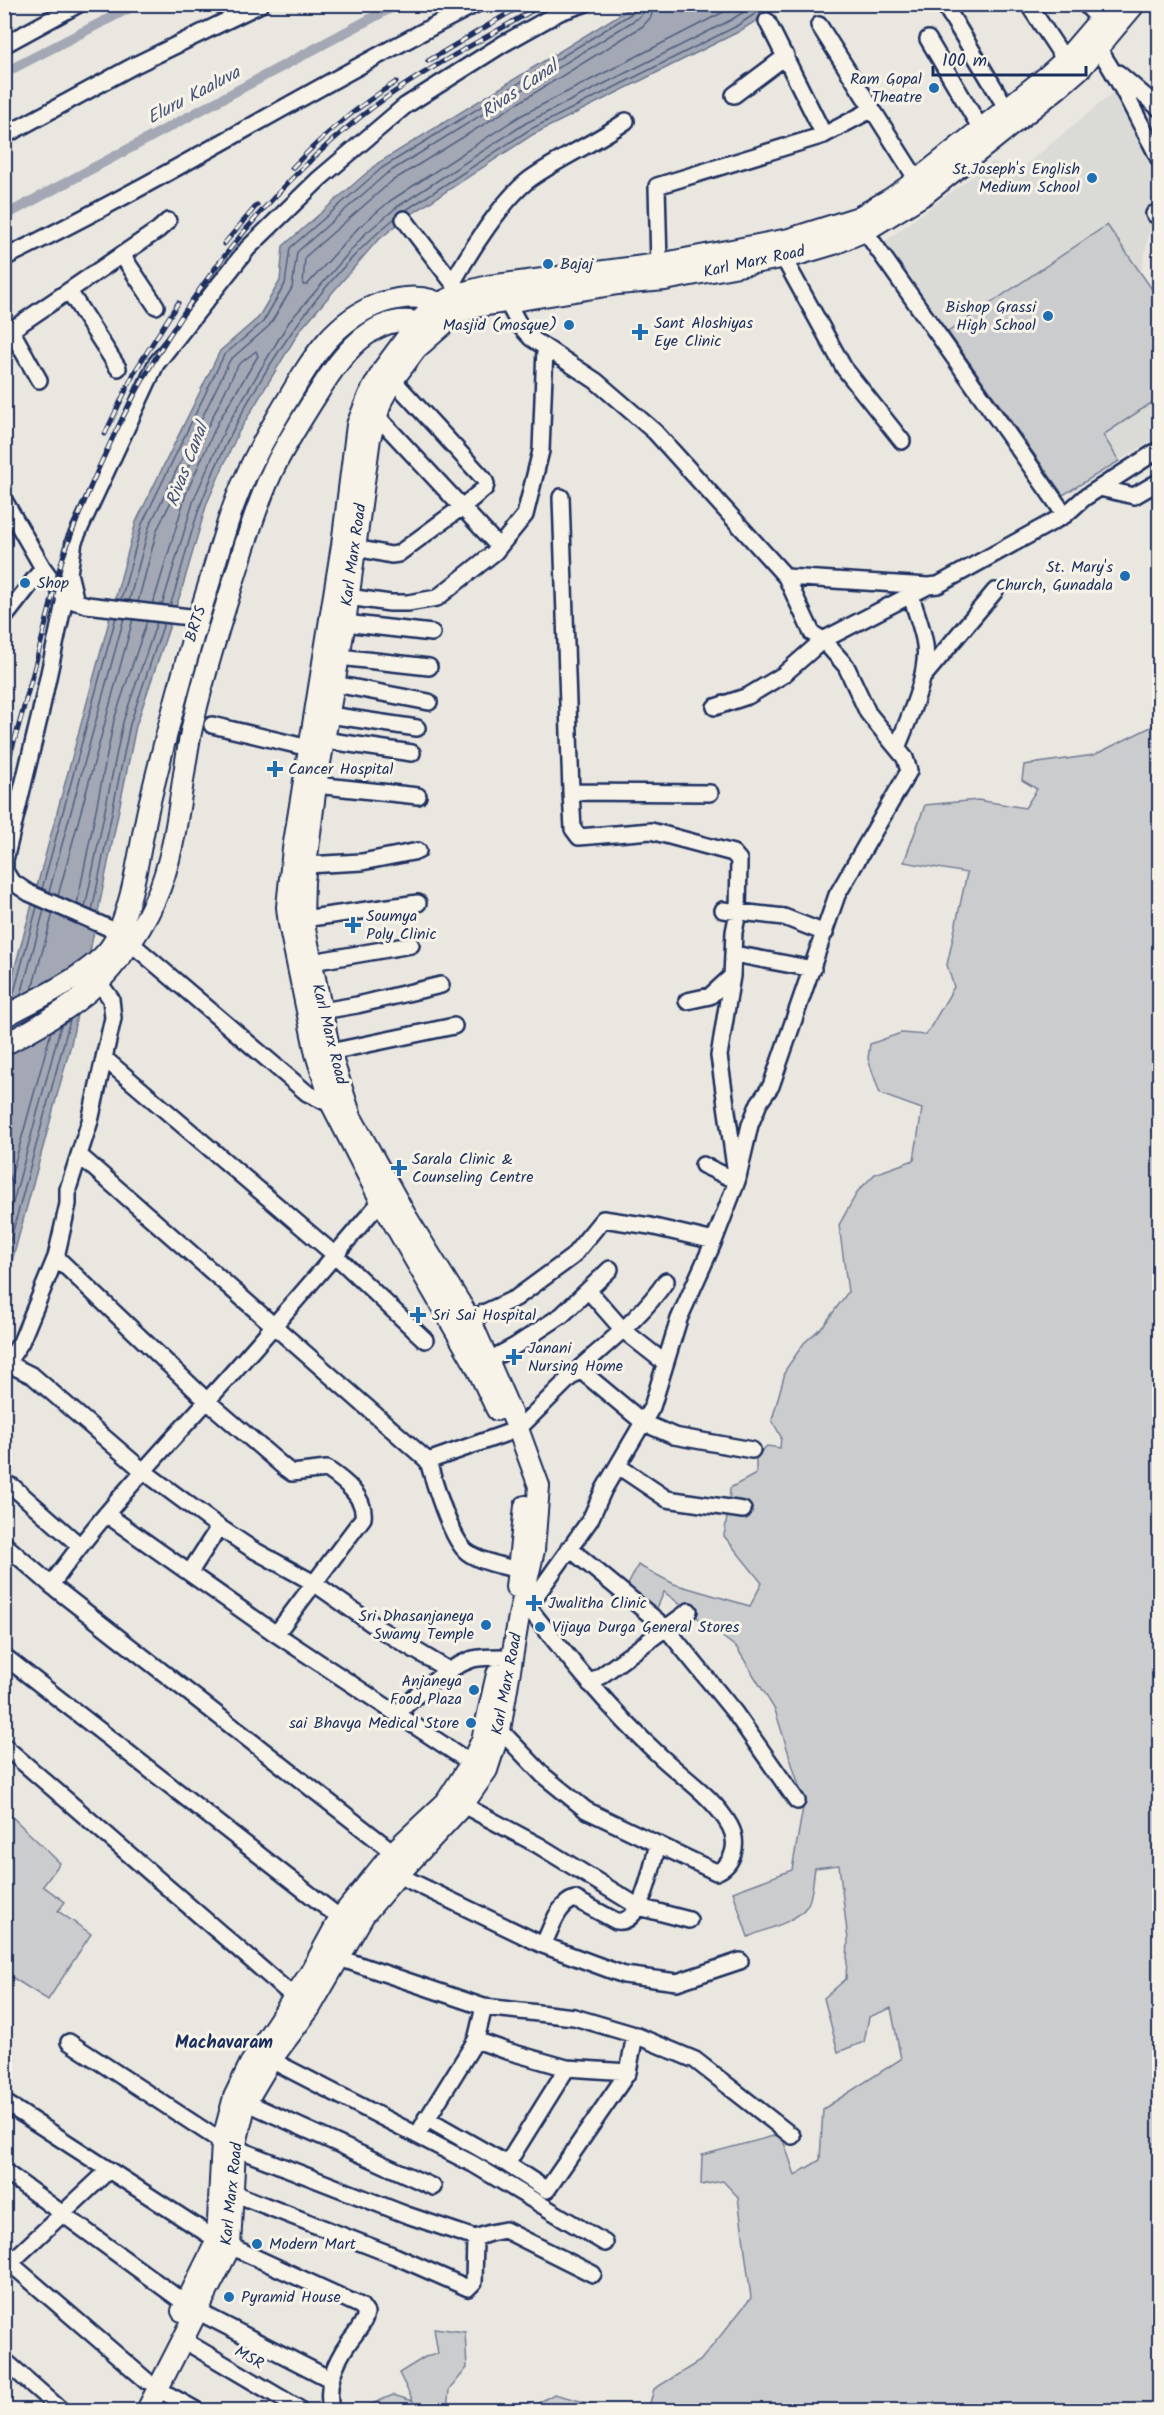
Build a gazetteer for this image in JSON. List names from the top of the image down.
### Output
{
  "streets": {
    "main road": ["Karl Marx Road", "BRTS"],
    "street": ["MSR"]
  },
  "crossings": [
    ["Karl Marx Road", "BRTS"],
    ["Karl Marx Road", "MSR"]
  ],
  "districts": ["Machavaram"],
  "water": ["Rivas Canal", "Eluru Kaaluva"],
  "places": {
    "other": [
      "Ram Gopal Theatre",
      "St.Joseph's English Medium School",
      "Bajaj",
      "Bishop Grassi High School",
      "Masjid (mosque)",
      "St. Mary's Church, Gunadala",
      "Shop",
      "Sri Dhasanjaneya Swamy Temple",
      "Vijaya Durga General Stores",
      "Anjaneya Food Plaza",
      "sai Bhavya Medical Store",
      "Modern Mart",
      "Pyramid House"
    ],
    "health": [
      "Sant Aloshiyas Eye Clinic",
      "Cancer Hospital",
      "Soumya Poly Clinic",
      "Sarala Clinic & Counseling Centre",
      "Sri Sai Hospital",
      "Janani Nursing Home",
      "Jwalitha Clinic"
    ]
  },
  "scale_bar": "100 m"
}
